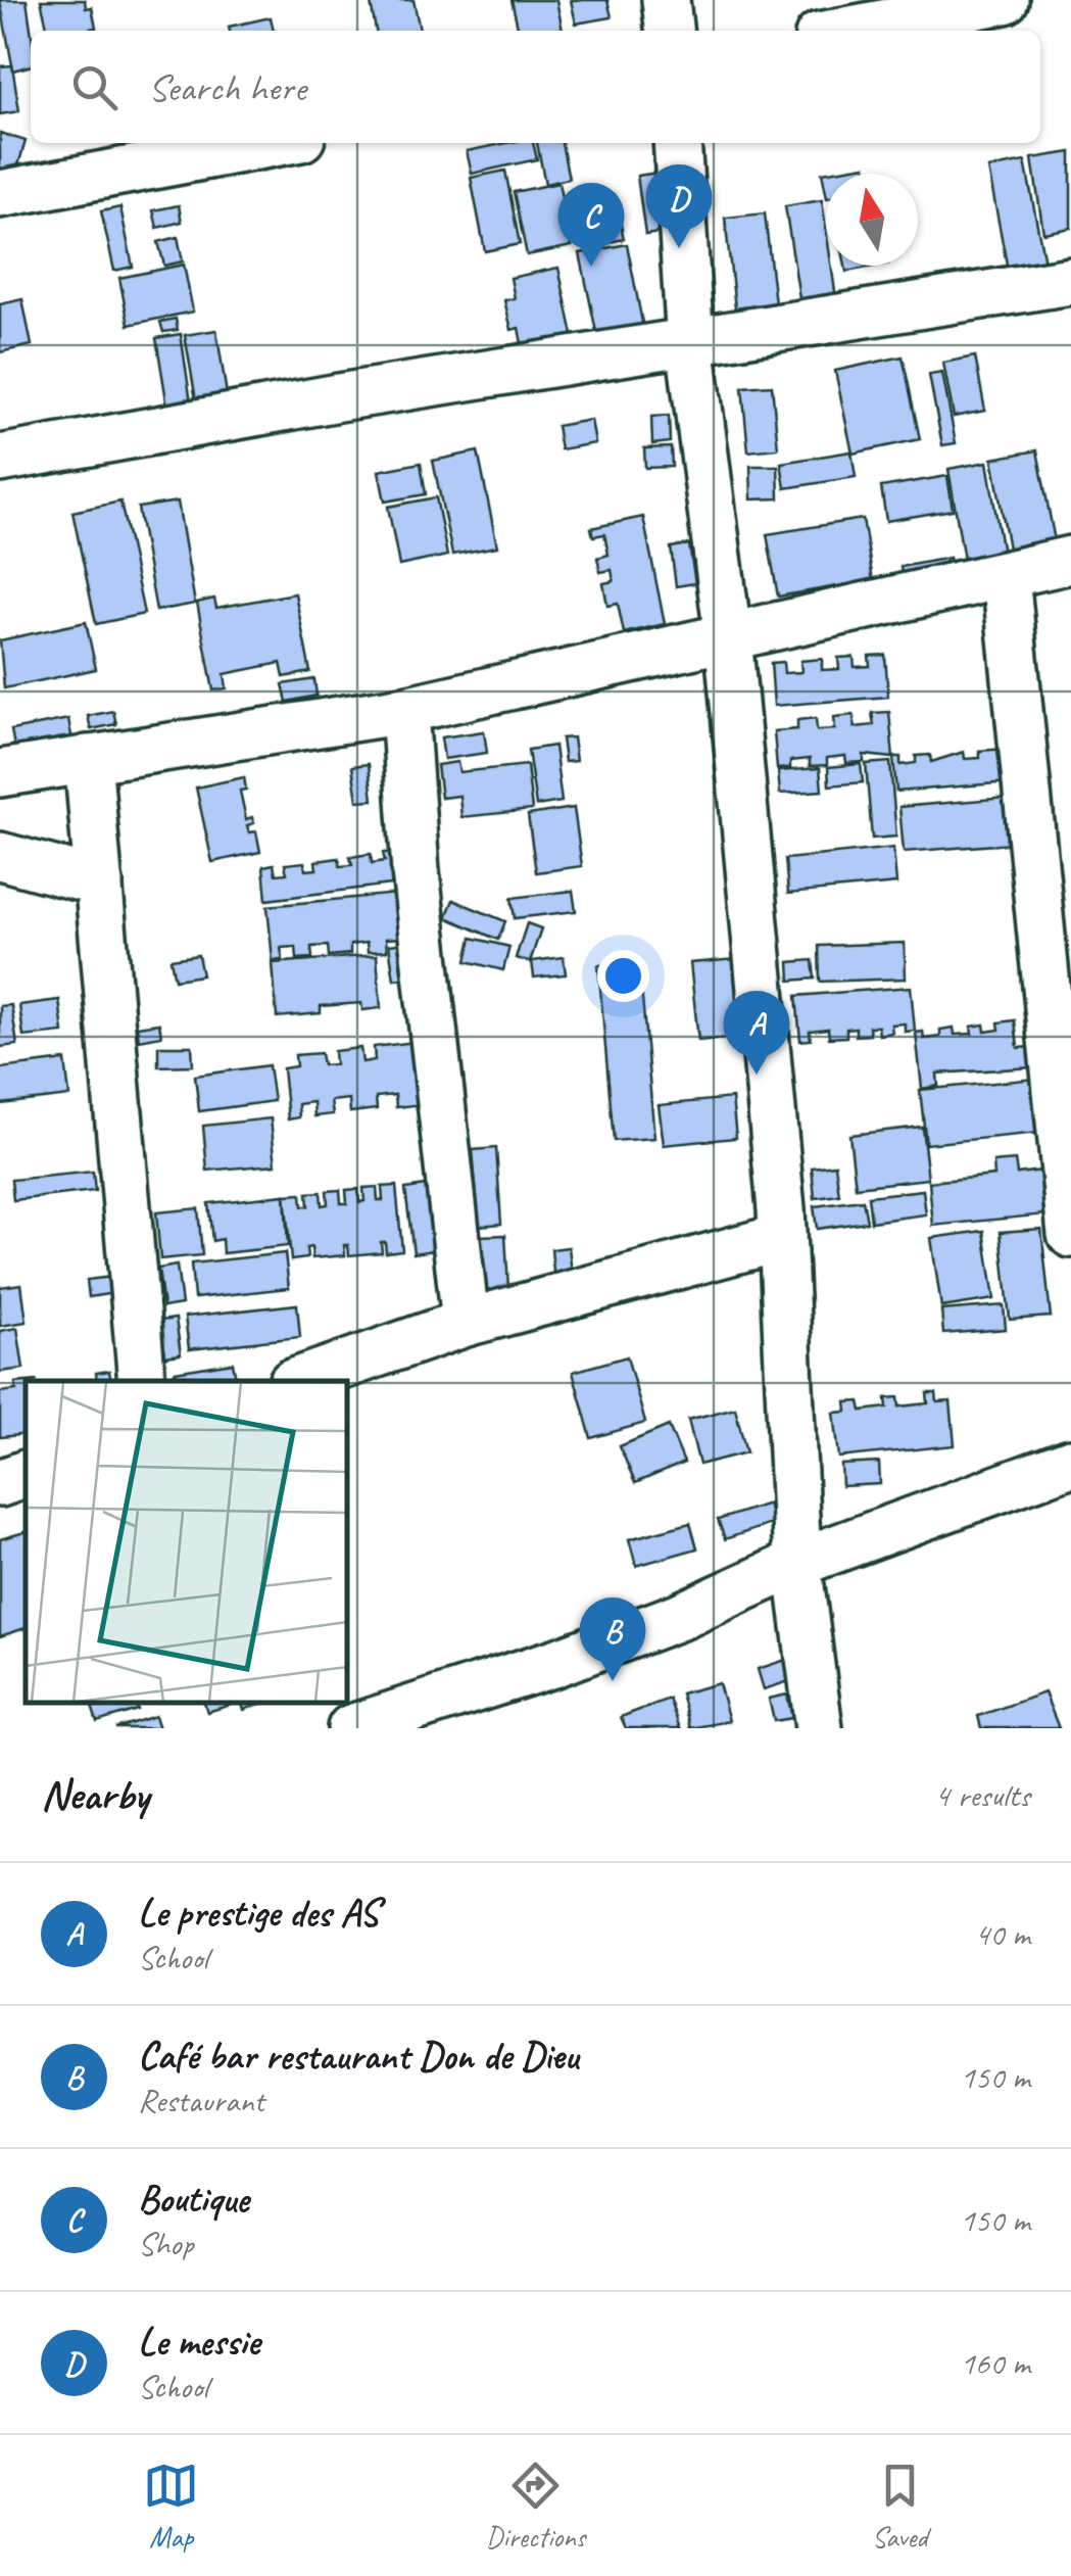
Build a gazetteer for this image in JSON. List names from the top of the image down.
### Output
{
  "north": "top",
  "page": {
    "search": "Search here",
    "pins": [
      "D",
      "C",
      "A",
      "B"
    ],
    "heading": ["Nearby", "4 results"],
    "list": [
      {
        "mark": "A",
        "name": "Le prestige des AS",
        "note": "School",
        "value": "40 m"
      },
      {
        "mark": "B",
        "name": "Café bar restaurant Don de Dieu",
        "note": "Restaurant",
        "value": "150 m"
      },
      {
        "mark": "C",
        "name": "Boutique",
        "note": "Shop",
        "value": "150 m"
      },
      {
        "mark": "D",
        "name": "Le messie",
        "note": "School",
        "value": "160 m"
      }
    ],
    "nav": ["Map", "Directions", "Saved"]
  }
}
